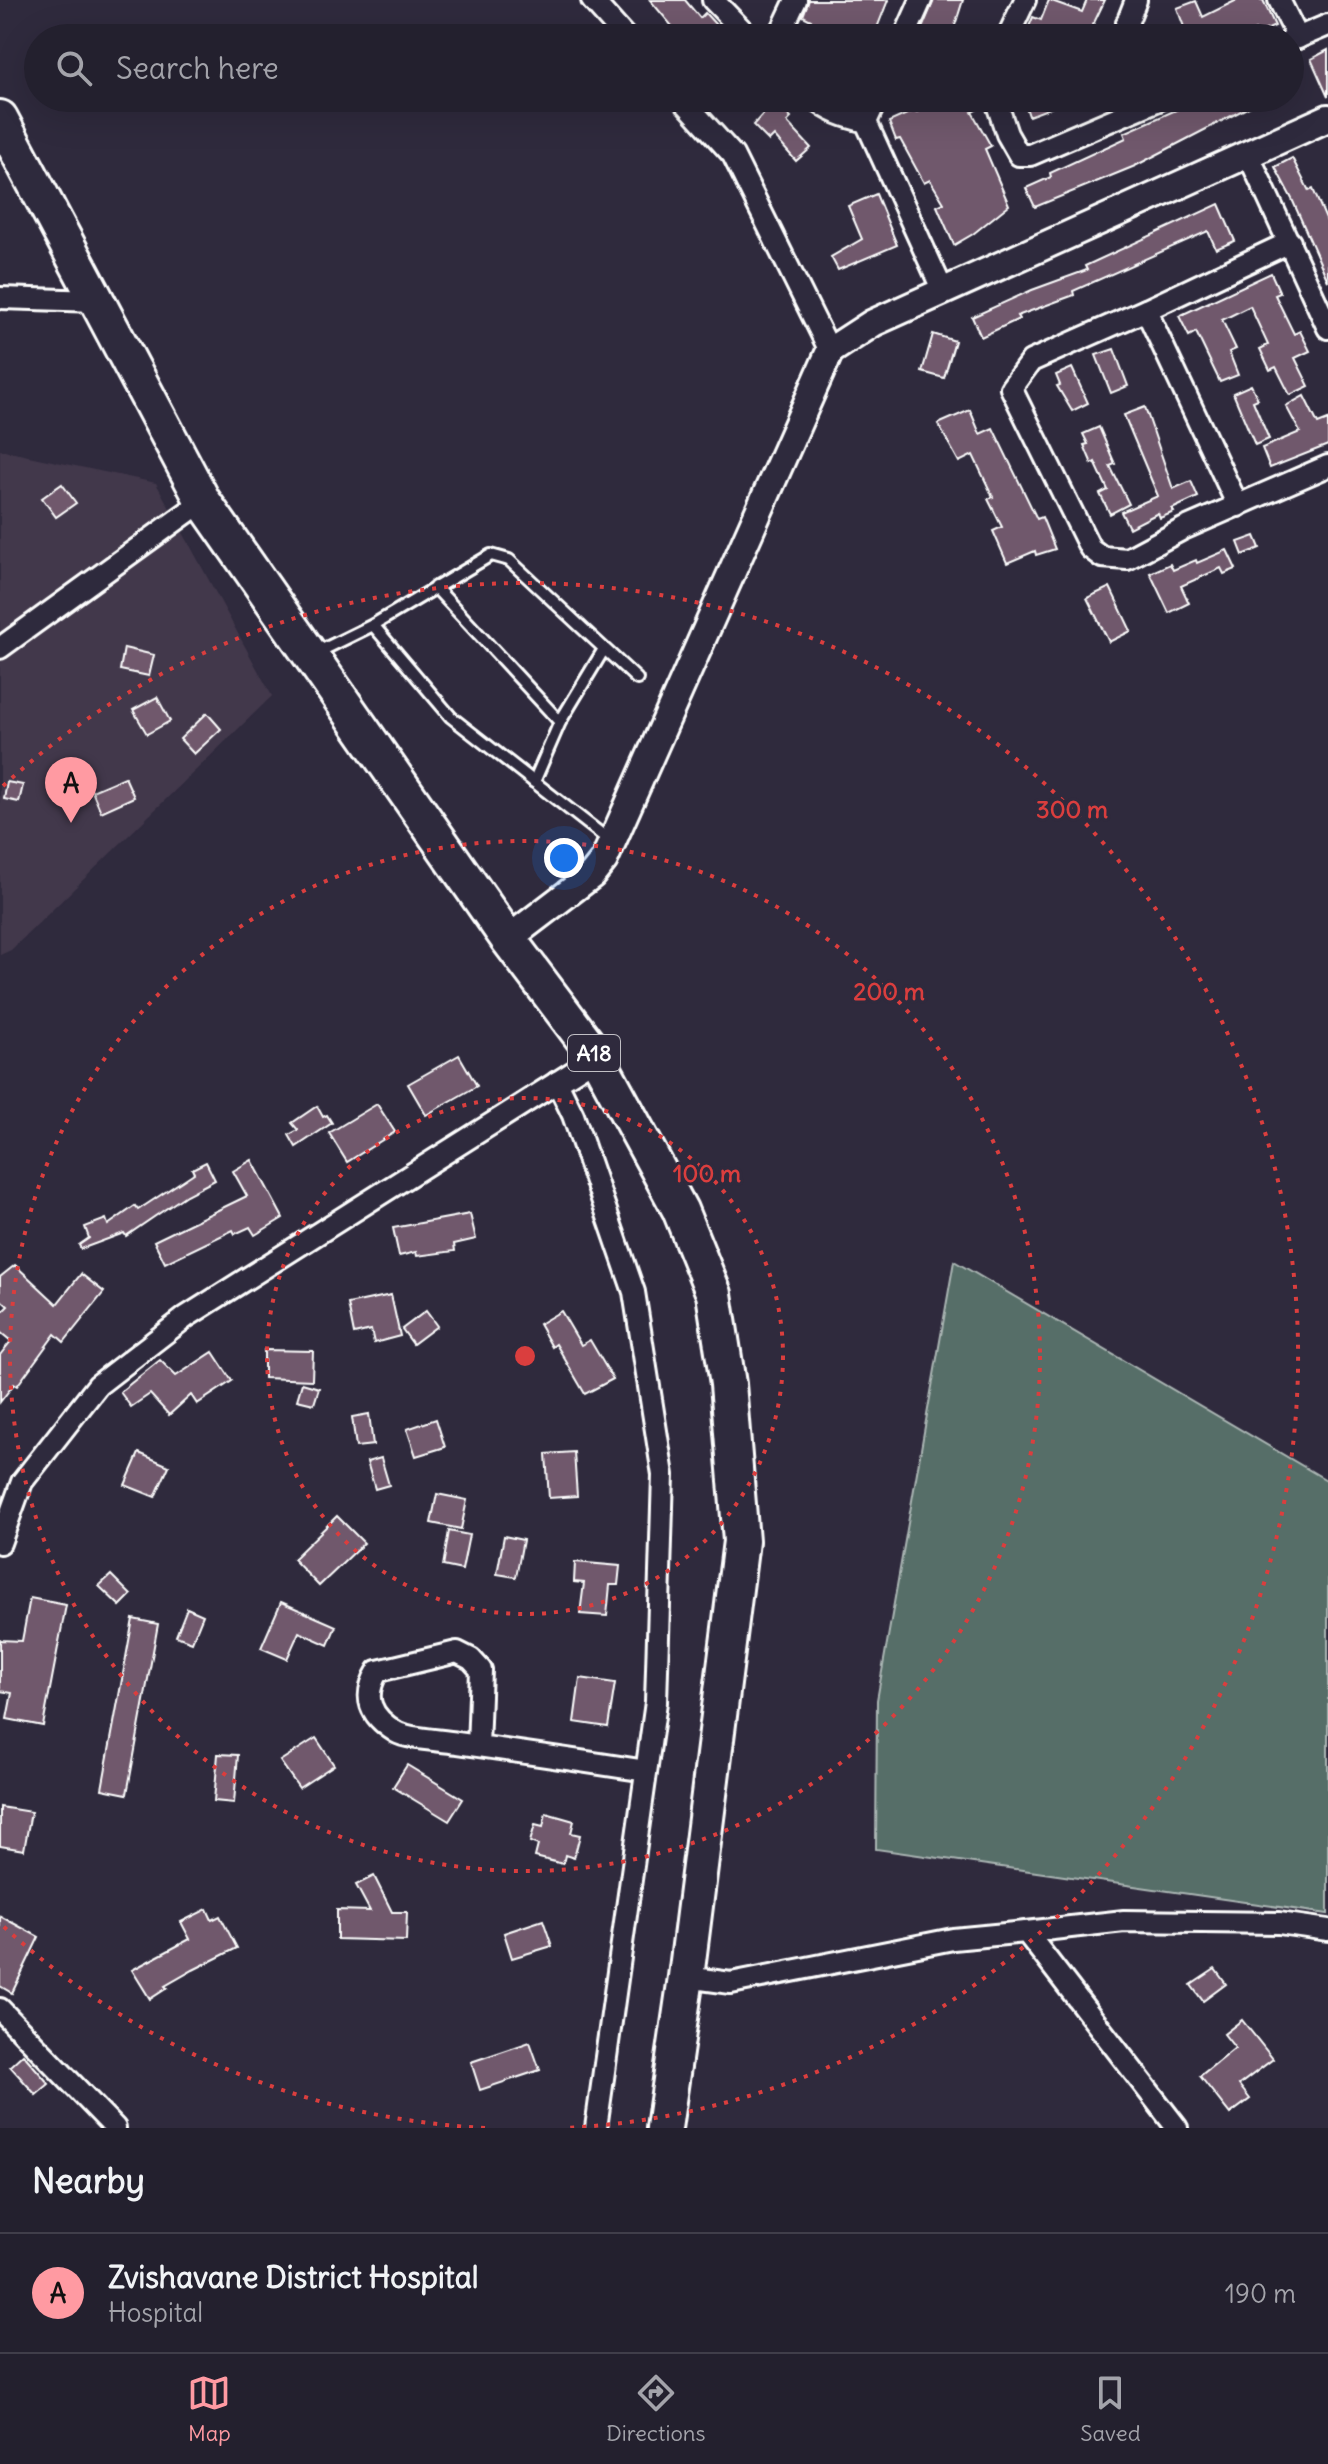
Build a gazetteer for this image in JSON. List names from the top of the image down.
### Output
{
  "streets": {
    "highway": ["A18"]
  },
  "page": {
    "search": "Search here",
    "pins": "A",
    "heading": "Nearby",
    "list": [
      {
        "mark": "A",
        "name": "Zvishavane District Hospital",
        "note": "Hospital",
        "value": "190 m"
      }
    ],
    "nav": ["Map", "Directions", "Saved"]
  },
  "rings": ["300 m", "200 m", "100 m"]
}
